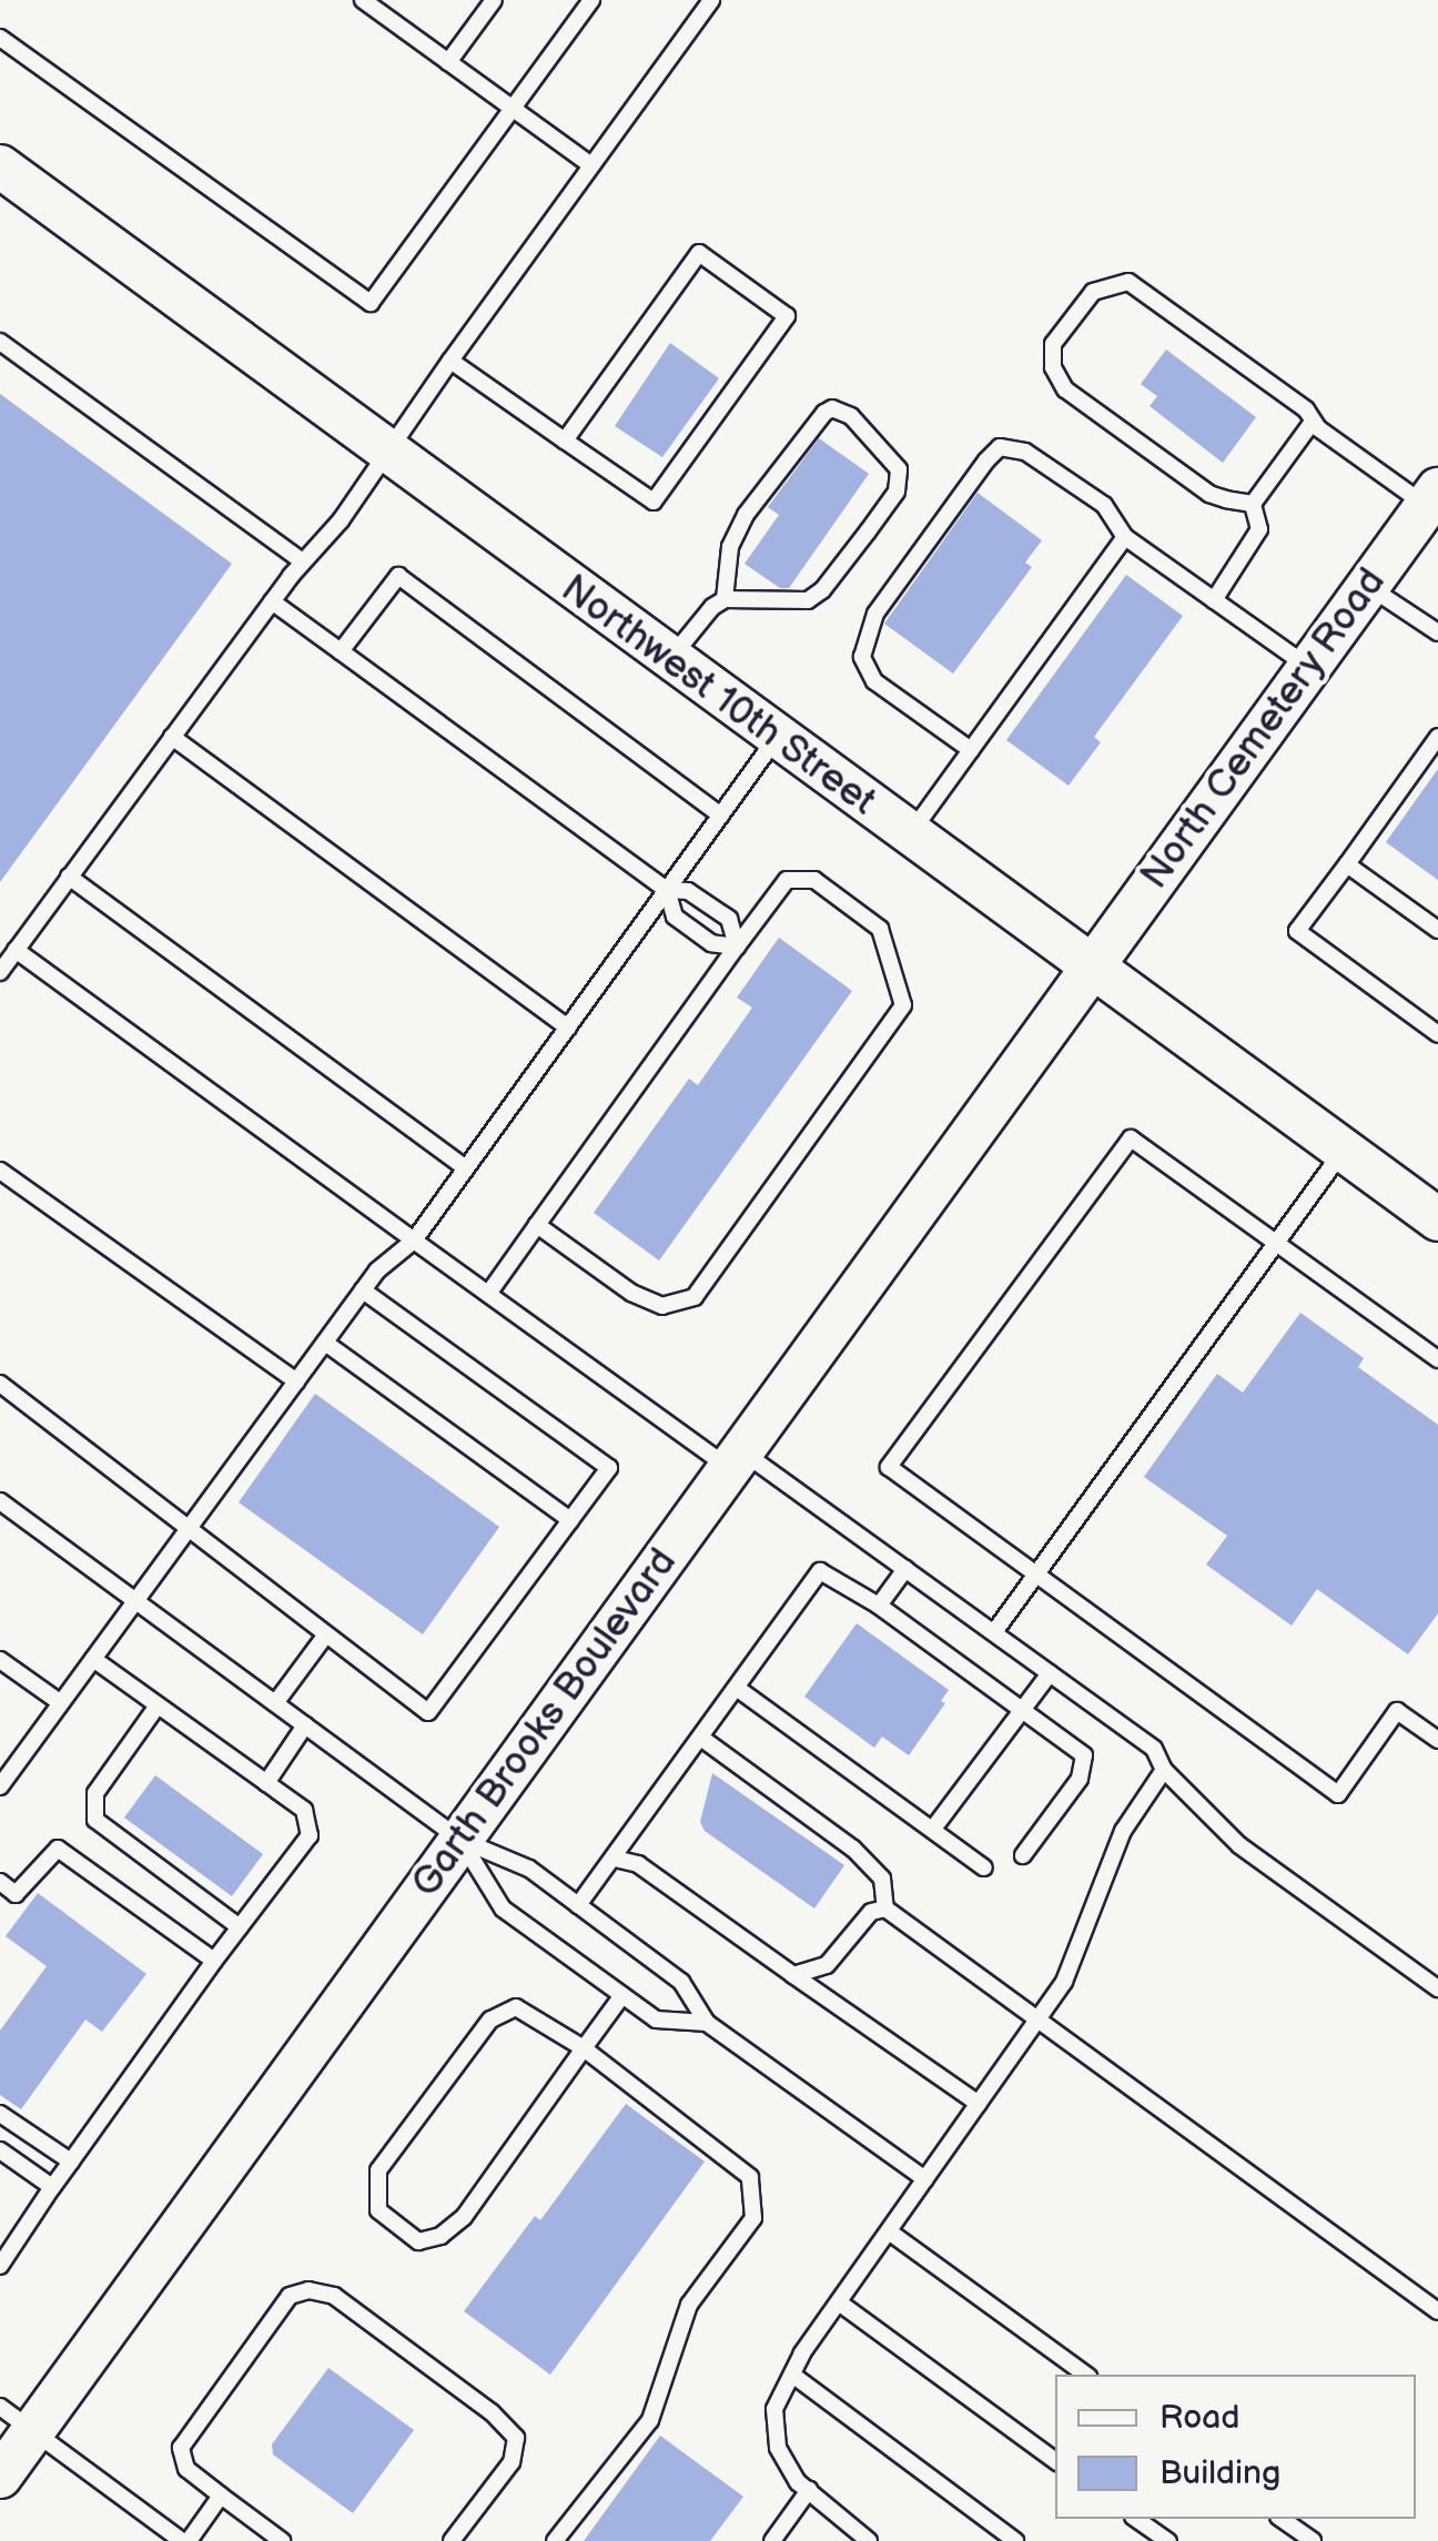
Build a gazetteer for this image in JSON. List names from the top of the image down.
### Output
{
  "streets": {
    "street": ["Northwest 10th Street", "North Cemetery Road", "Garth Brooks Boulevard"]
  },
  "crossings": [
    ["Northwest 10th Street", "North Cemetery Road"],
    ["Northwest 10th Street", "Garth Brooks Boulevard"],
    ["North Cemetery Road", "Garth Brooks Boulevard"]
  ],
  "legend": ["Road", "Building"]
}
